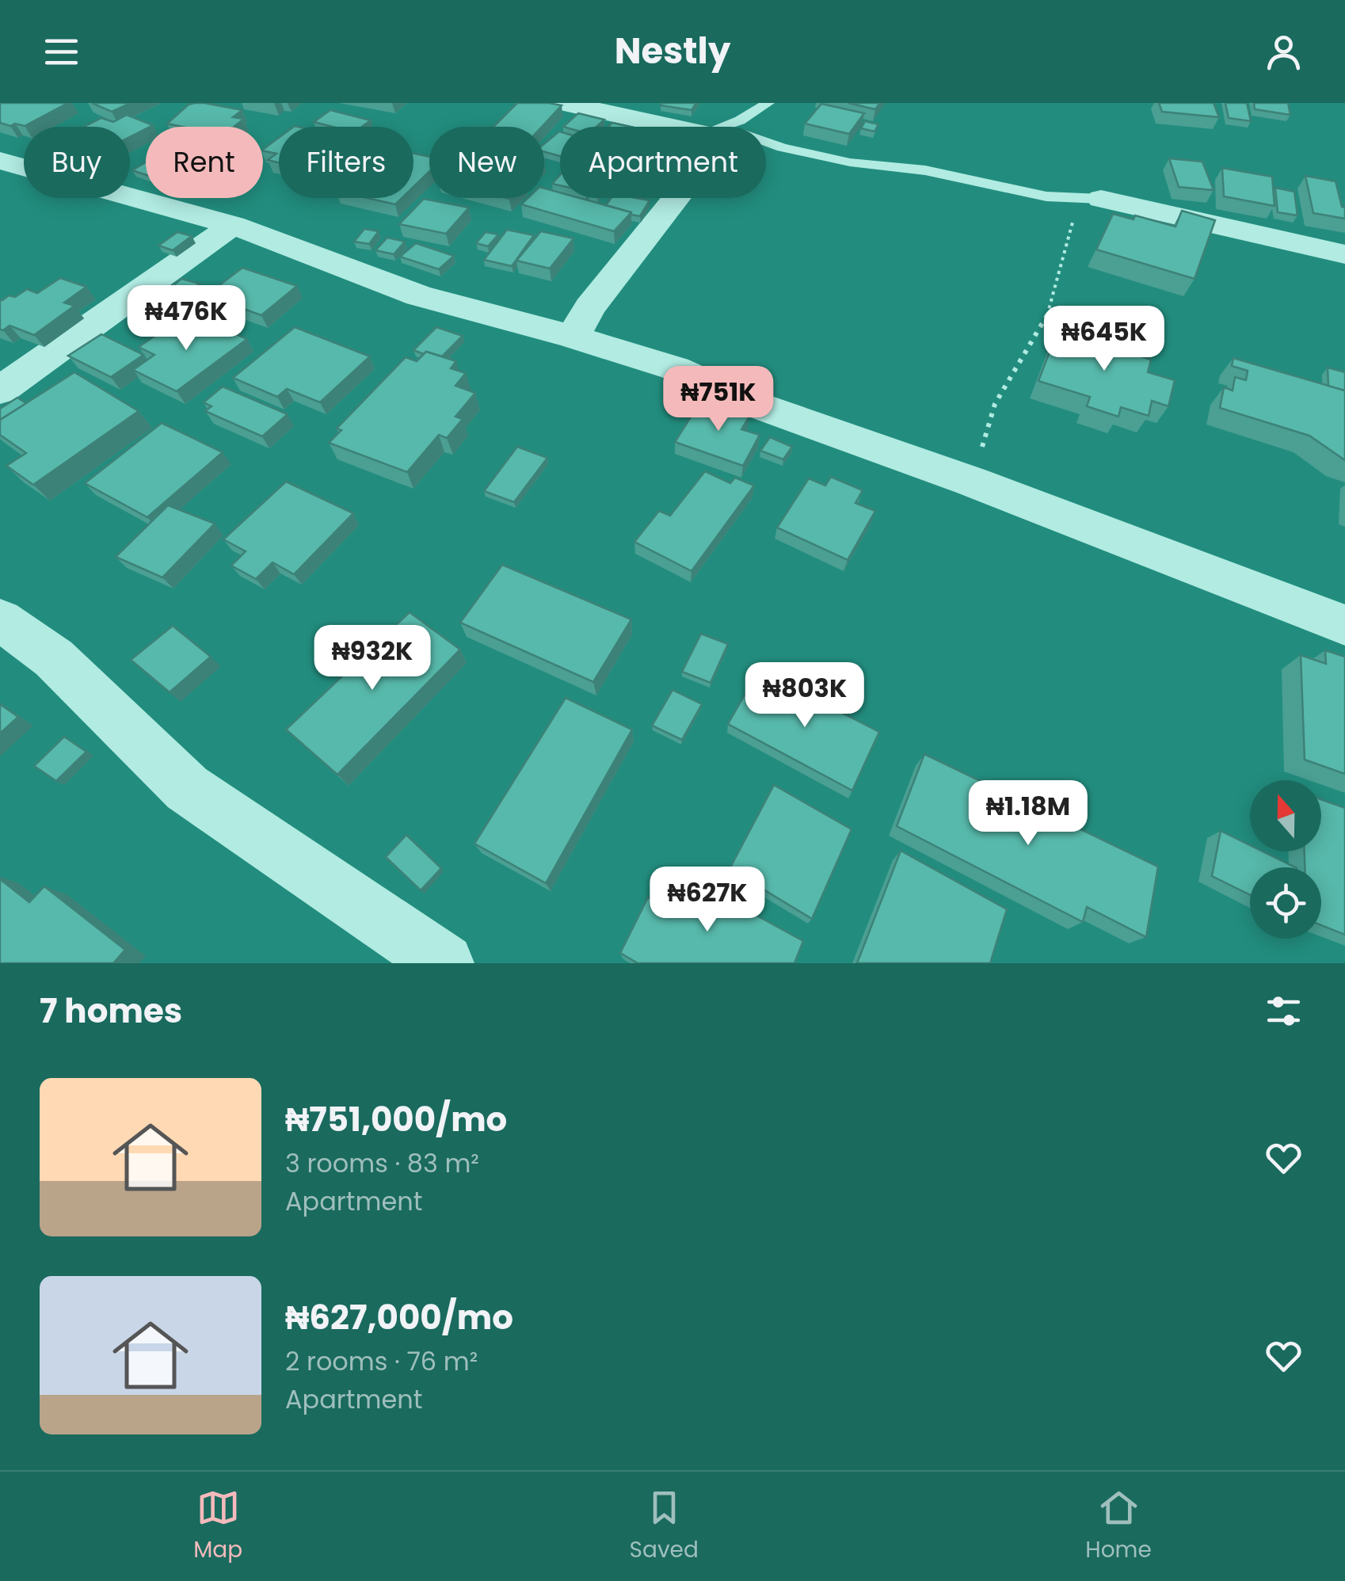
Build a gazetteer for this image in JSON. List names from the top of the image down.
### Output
{
  "north": "top",
  "page": {
    "header": "Nestly",
    "chip": [
      "Buy",
      "Rent",
      "Filters",
      "New",
      "Apartment"
    ],
    "price": [
      "₦476K",
      "₦645K",
      "₦751K",
      "₦932K",
      "₦803K",
      "₦1.18M",
      "₦627K"
    ],
    "heading": "7 homes",
    "list": [
      {
        "name": "₦751,000/mo",
        "note": "3 rooms · 83 m² · Apartment"
      },
      {
        "name": "₦627,000/mo",
        "note": "2 rooms · 76 m² · Apartment"
      }
    ],
    "tabs": ["Map", "Saved", "Home"]
  }
}
